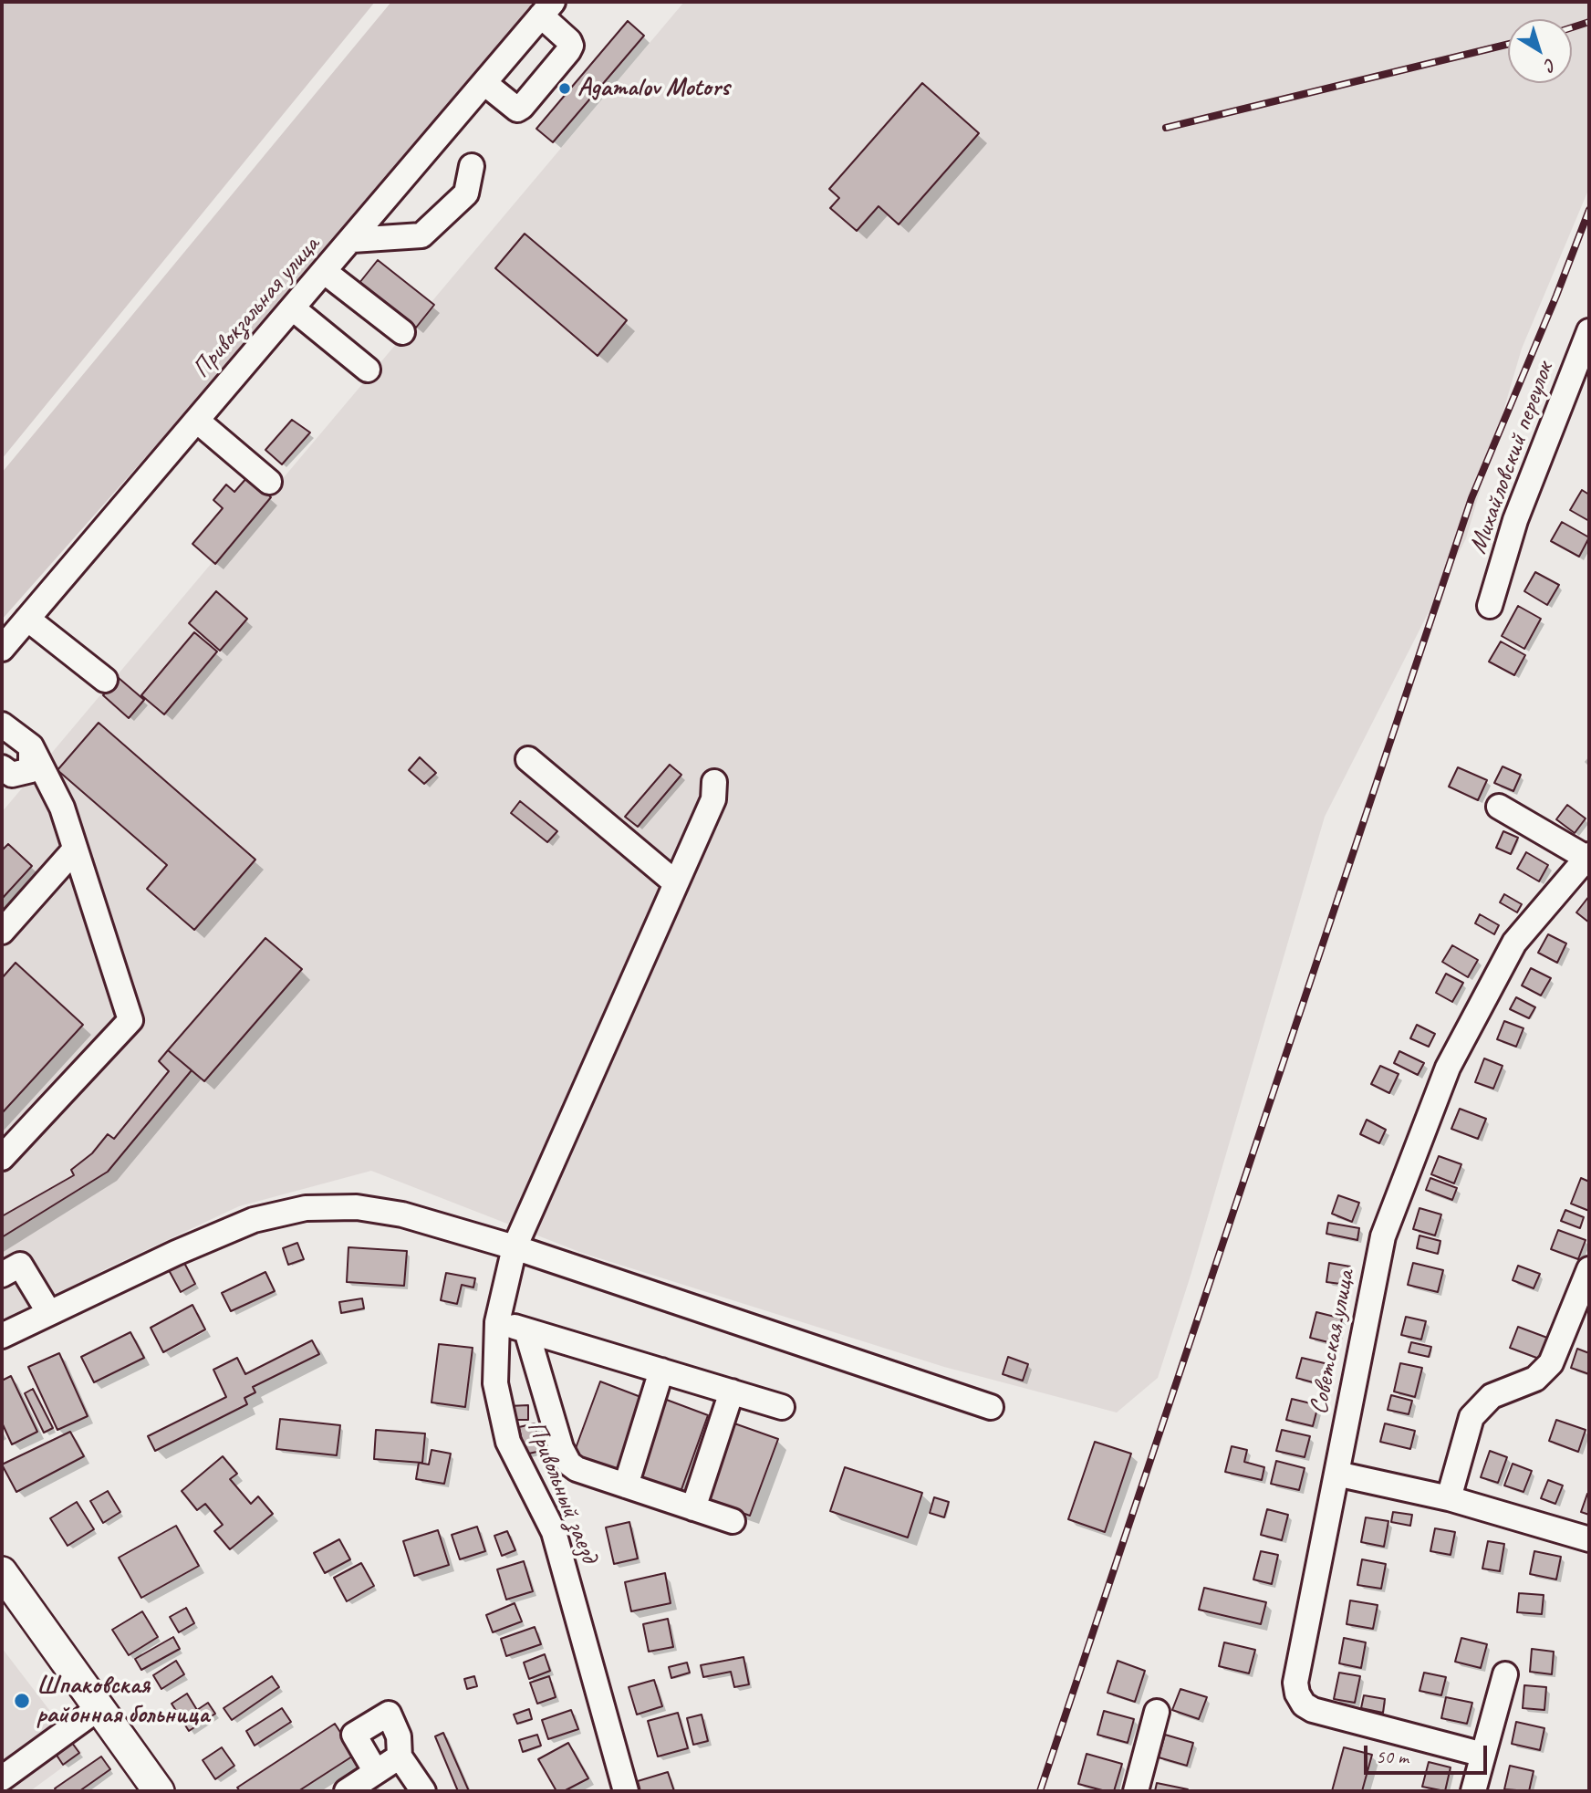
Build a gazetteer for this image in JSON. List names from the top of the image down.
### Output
{
  "streets": {
    "street": [
      "Привокзальная улица",
      "Михайловский переулок",
      "Советская улица",
      "Привольный заезд"
    ]
  },
  "places": ["Agamalov Motors", "Шпаковская районная больница"],
  "scale_bar": "50 m",
  "north": "bottom right"
}
